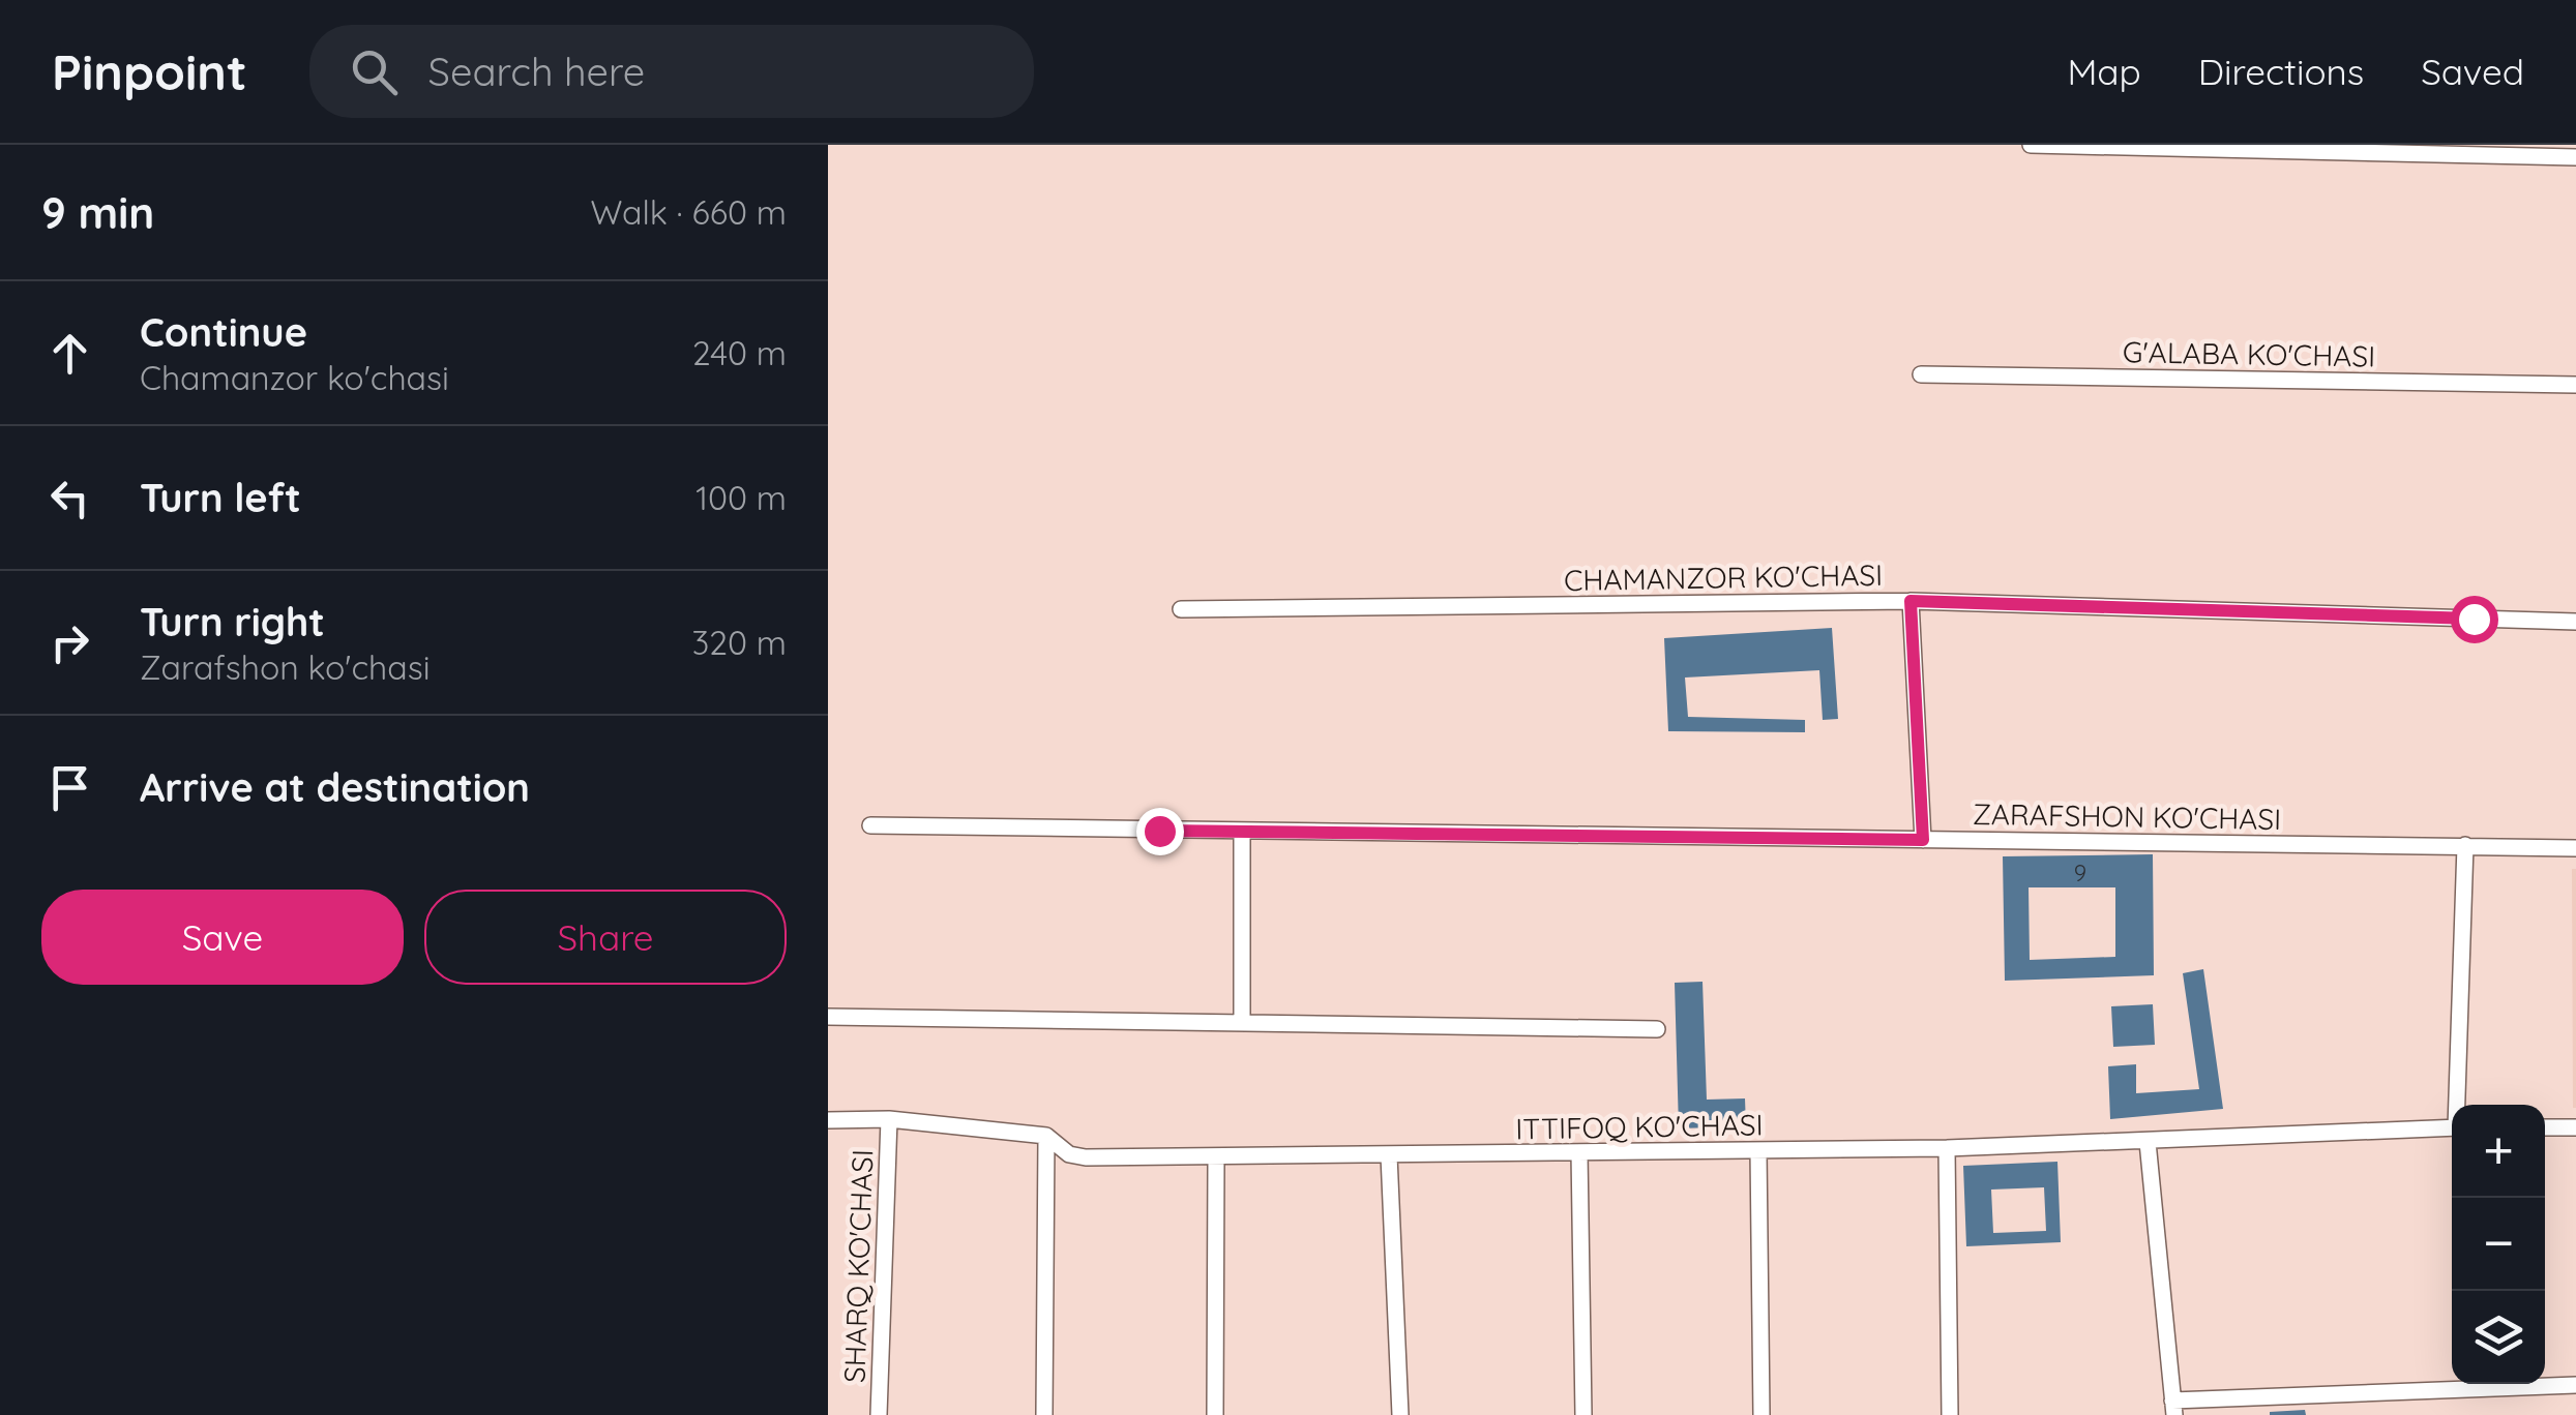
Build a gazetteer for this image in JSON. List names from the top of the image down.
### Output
{
  "streets": {
    "street": [
      "G'ALABA KO'CHASI",
      "CHAMANZOR KO'CHASI",
      "ZARAFSHON KO'CHASI",
      "ITTIFOQ KO'CHASI",
      "SHARQ KO'CHASI"
    ]
  },
  "crossings": [
    ["ITTIFOQ KO'CHASI", "SHARQ KO'CHASI"]
  ],
  "house_numbers": ["9"],
  "page": {
    "header": "Pinpoint",
    "search": "Search here",
    "nav": ["Map", "Directions", "Saved"],
    "heading": ["9 min", "Walk · 660 m"],
    "list": [
      ["Continue", "Chamanzor ko'chasi", "240 m"],
      ["Turn left", "100 m"],
      ["Turn right", "Zarafshon ko'chasi", "320 m"],
      "Arrive at destination"
    ],
    "buttons": ["Save", "Share"],
    "map_buttons": ["+", "−"]
  }
}
